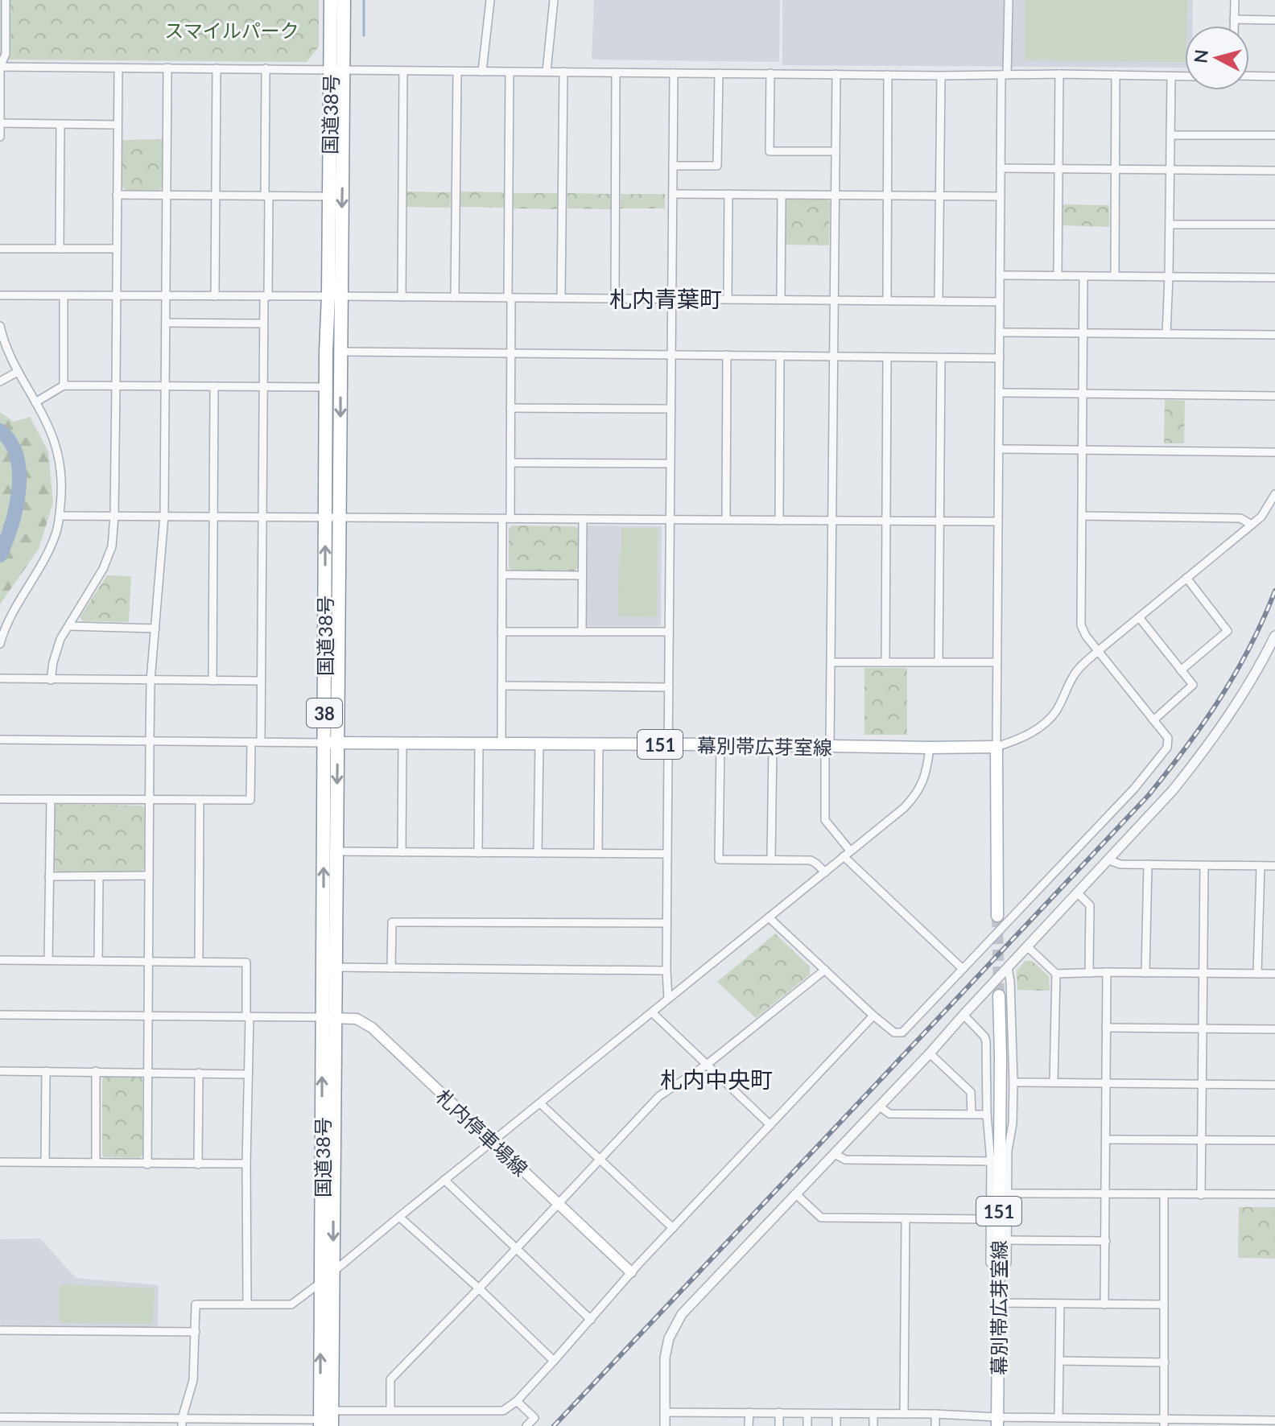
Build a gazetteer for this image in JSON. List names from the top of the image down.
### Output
{
  "streets": {
    "highway": ["国道38号", "38"],
    "main road": ["151", "幕別帯広芽室線", "札内停車場線"]
  },
  "crossings": [
    ["国道38号", "幕別帯広芽室線"],
    ["国道38号", "札内停車場線"]
  ],
  "districts": ["札内青葉町", "札内中央町"],
  "parks": ["スマイルパーク"],
  "north": "left"
}
